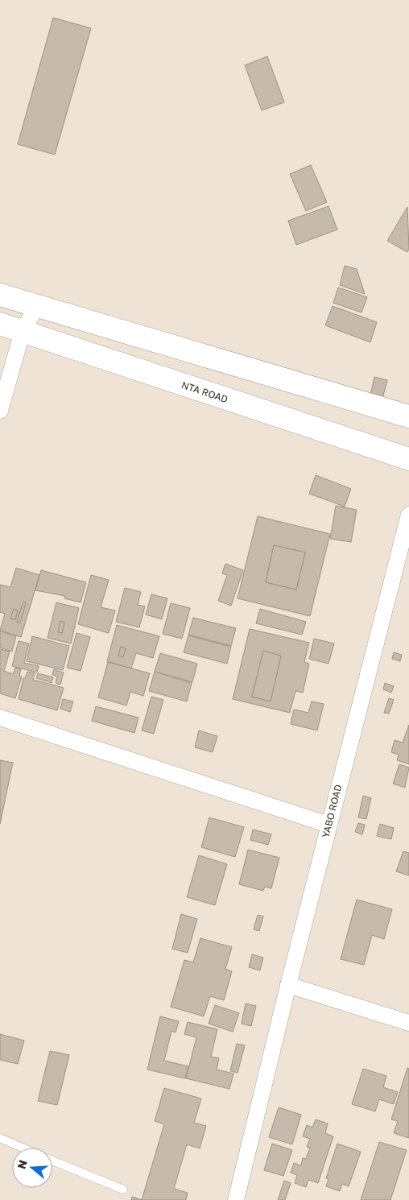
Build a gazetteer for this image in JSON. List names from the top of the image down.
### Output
{
  "streets": {
    "main road": ["NTA ROAD"],
    "street": ["YABO ROAD"]
  },
  "north": "left"
}
